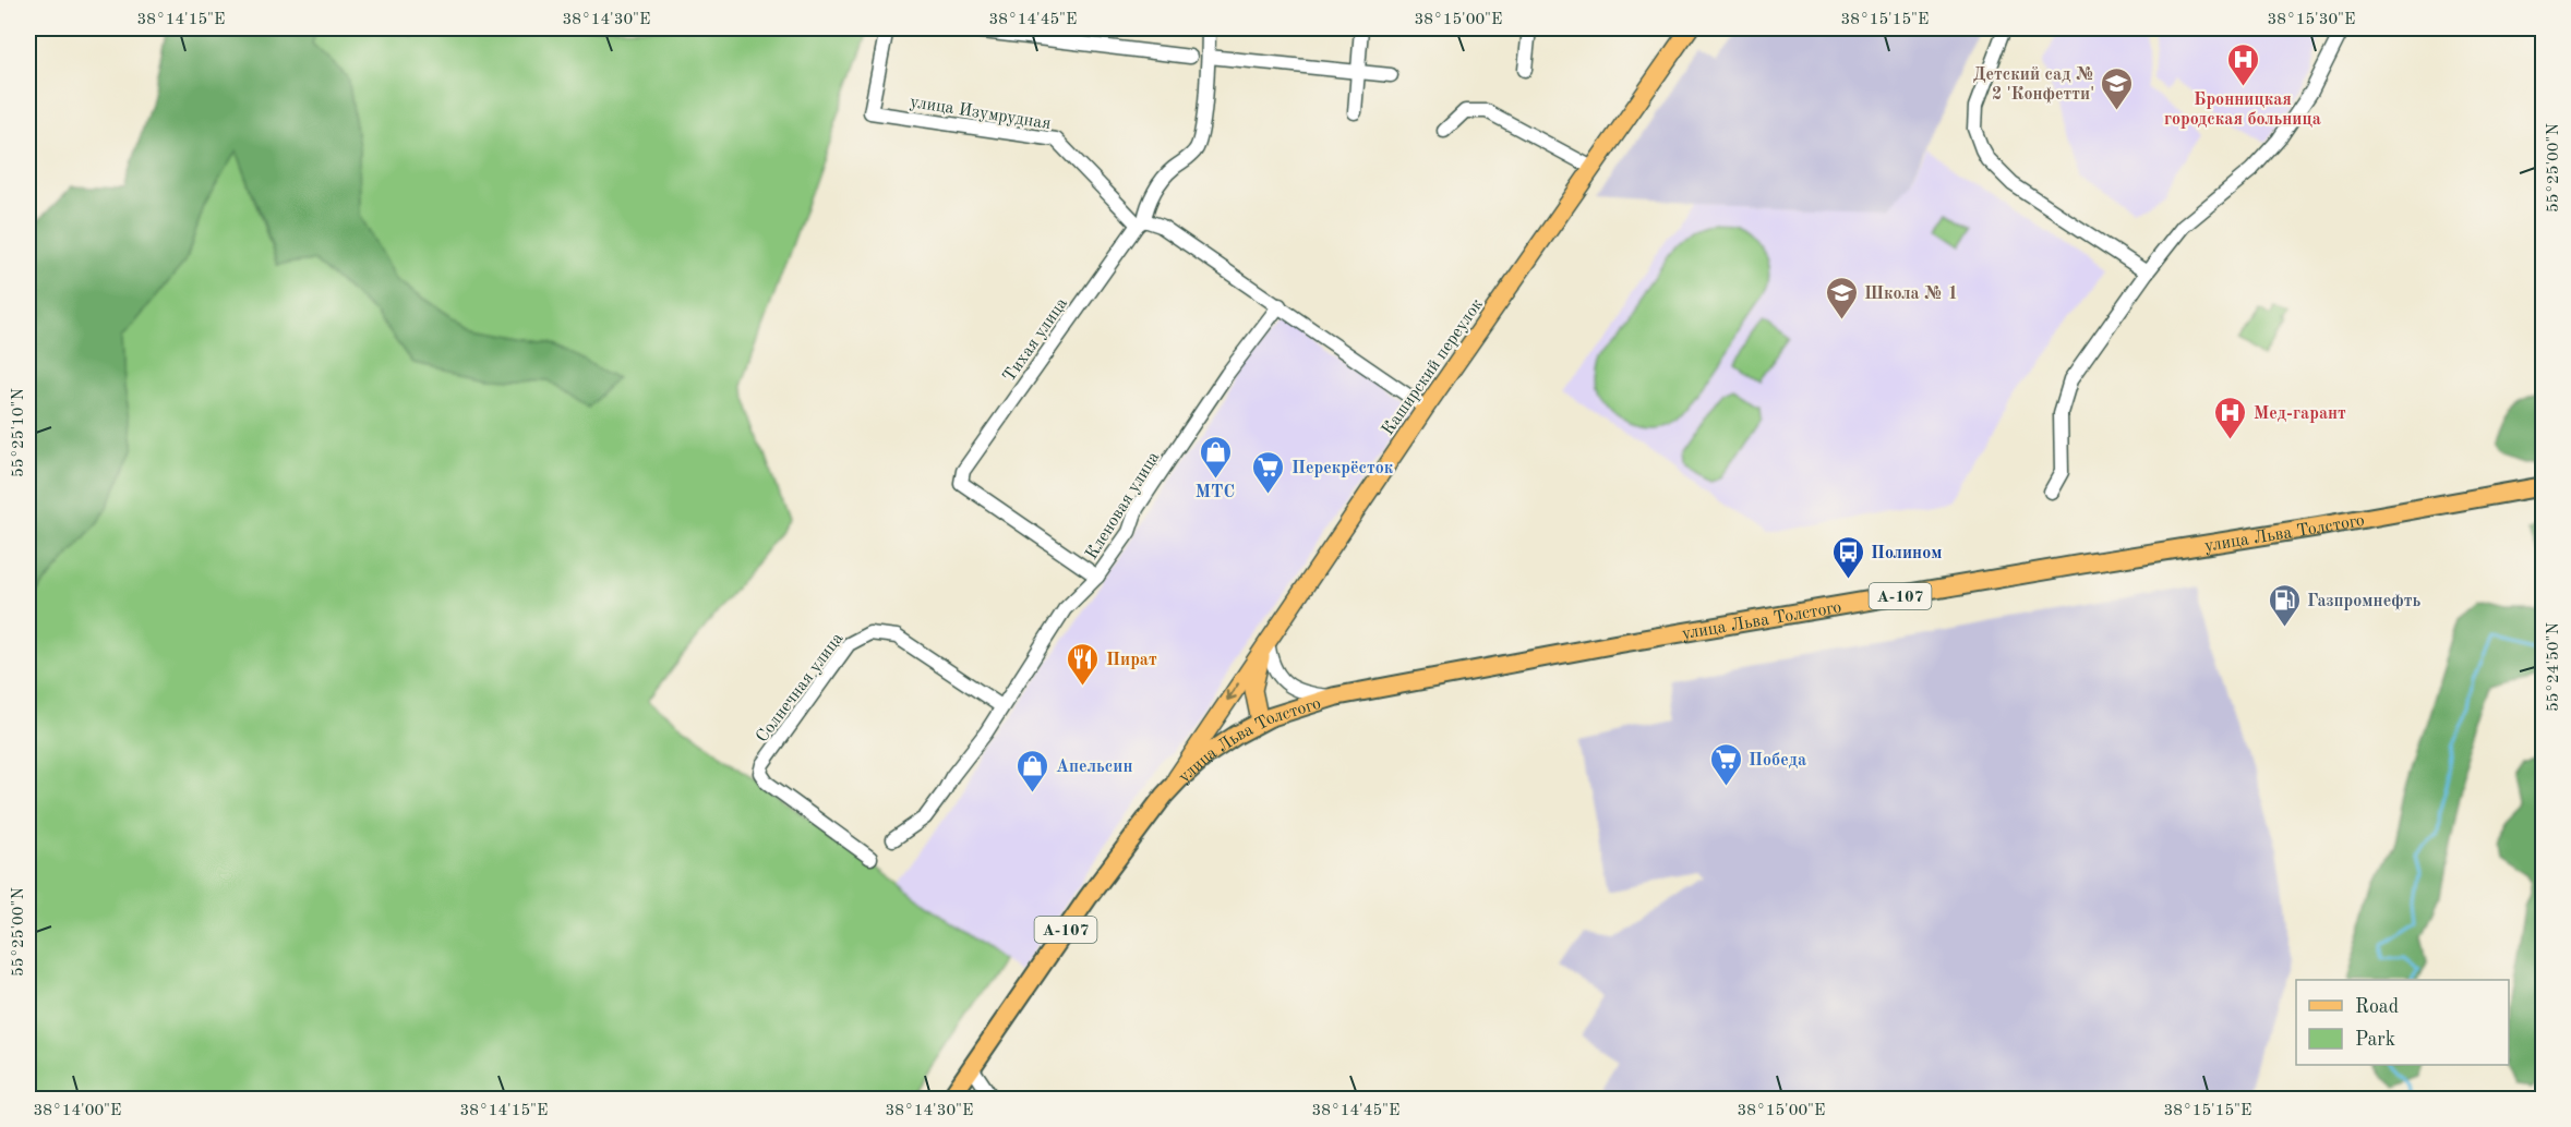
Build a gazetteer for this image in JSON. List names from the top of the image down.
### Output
{
  "streets": {
    "highway": ["улица Льва Толстого", "А-107"],
    "main road": ["Каширский переулок"],
    "street": [
      "улица Изумрудная",
      "Тихая улица",
      "Кленовая улица",
      "Солнечная улица"
    ]
  },
  "crossings": [
    ["улица Изумрудная", "Тихая улица"],
    ["Тихая улица", "Кленовая улица"],
    ["Каширский переулок", "улица Льва Толстого"],
    ["Каширский переулок", "А-107"],
    ["Кленовая улица", "Солнечная улица"],
    ["улица Льва Толстого", "А-107"]
  ],
  "places": {
    "hospital": ["Бронницкая городская больница", "Мед-гарант"],
    "school or university": ["Детский сад № 2 'Конфетти'", "Школа № 1"],
    "shop": ["МТС", "Апельсин"],
    "supermarket": ["Перекрёсток", "Победа"],
    "bus stop": ["Полином"],
    "fuel station": ["Газпромнефть"],
    "restaurant": ["Пират"]
  },
  "legend": ["Road", "Park"],
  "coordinates": [
    "38°14'15\"E",
    "38°14'30\"E",
    "38°14'45\"E",
    "38°15'00\"E",
    "38°15'15\"E",
    "38°15'30\"E",
    "55°25'00\"N",
    "55°25'10\"N",
    "55°24'50\"N",
    "38°14'00\"E"
  ]
}
